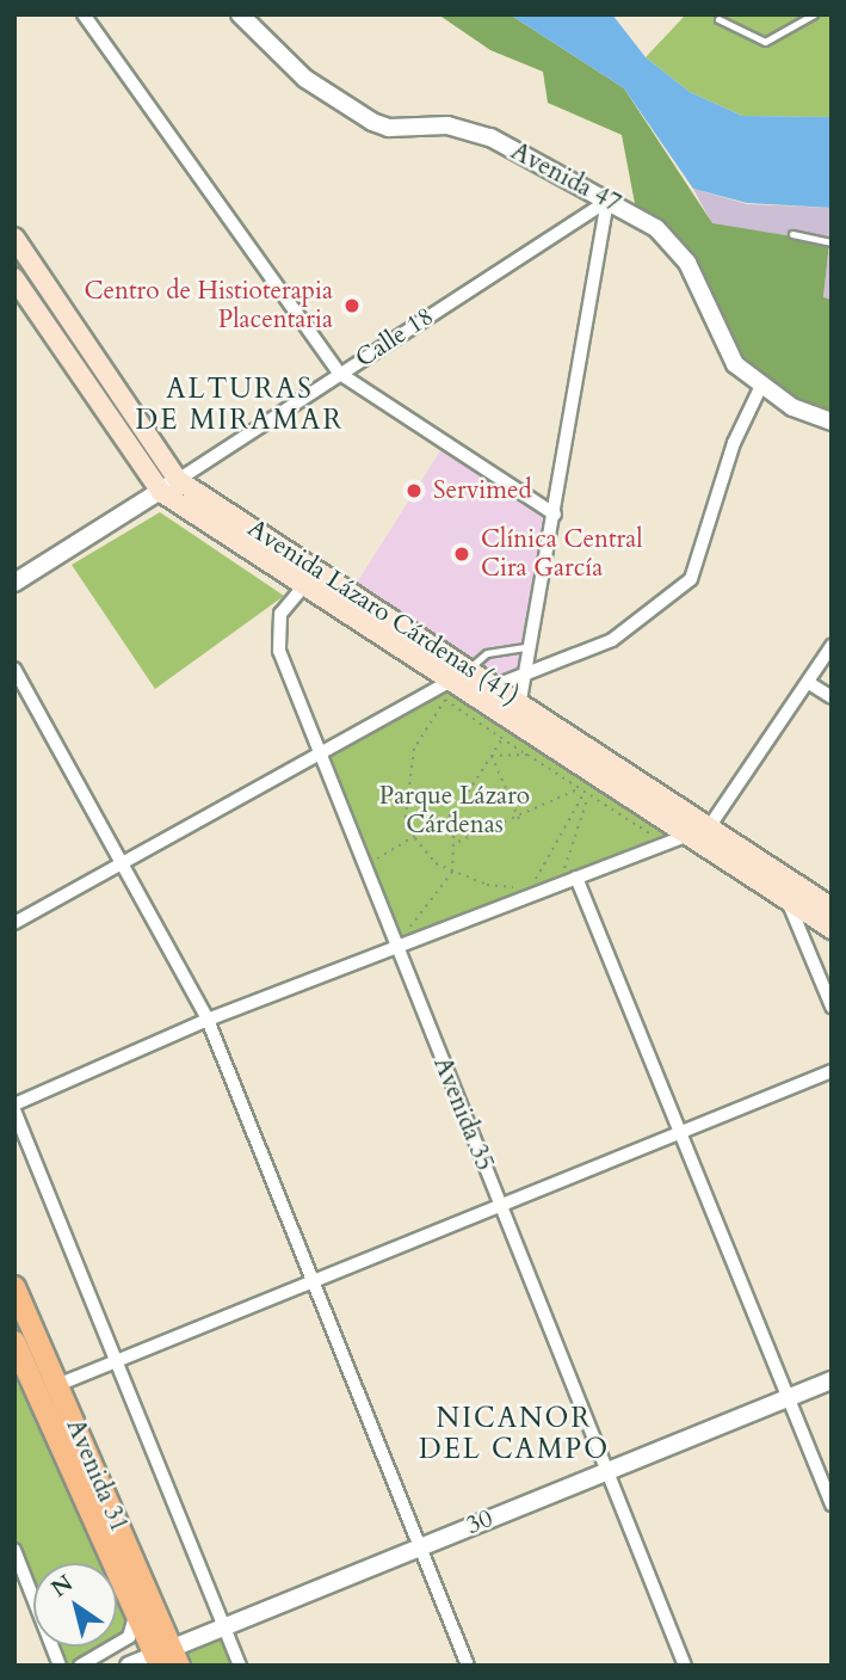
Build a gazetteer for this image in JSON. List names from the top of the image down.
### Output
{
  "streets": {
    "main road": ["Avenida Lázaro Cárdenas (41)", "Avenida 31"],
    "street": [
      "Avenida 47",
      "Calle 18",
      "Avenida 35",
      "30"
    ]
  },
  "crossings": [
    ["Avenida 47", "Calle 18"],
    ["Calle 18", "Avenida Lázaro Cárdenas (41)"],
    ["Avenida Lázaro Cárdenas (41)", "Avenida 35"],
    ["Avenida 35", "30"],
    ["Avenida 31", "30"]
  ],
  "districts": ["ALTURAS DE MIRAMAR", "NICANOR DEL CAMPO"],
  "parks": ["Parque Lázaro Cárdenas"],
  "places": ["Centro de Histioterapia Placentaria", "Servimed", "Clínica Central Cira García"],
  "north": "top left"
}
